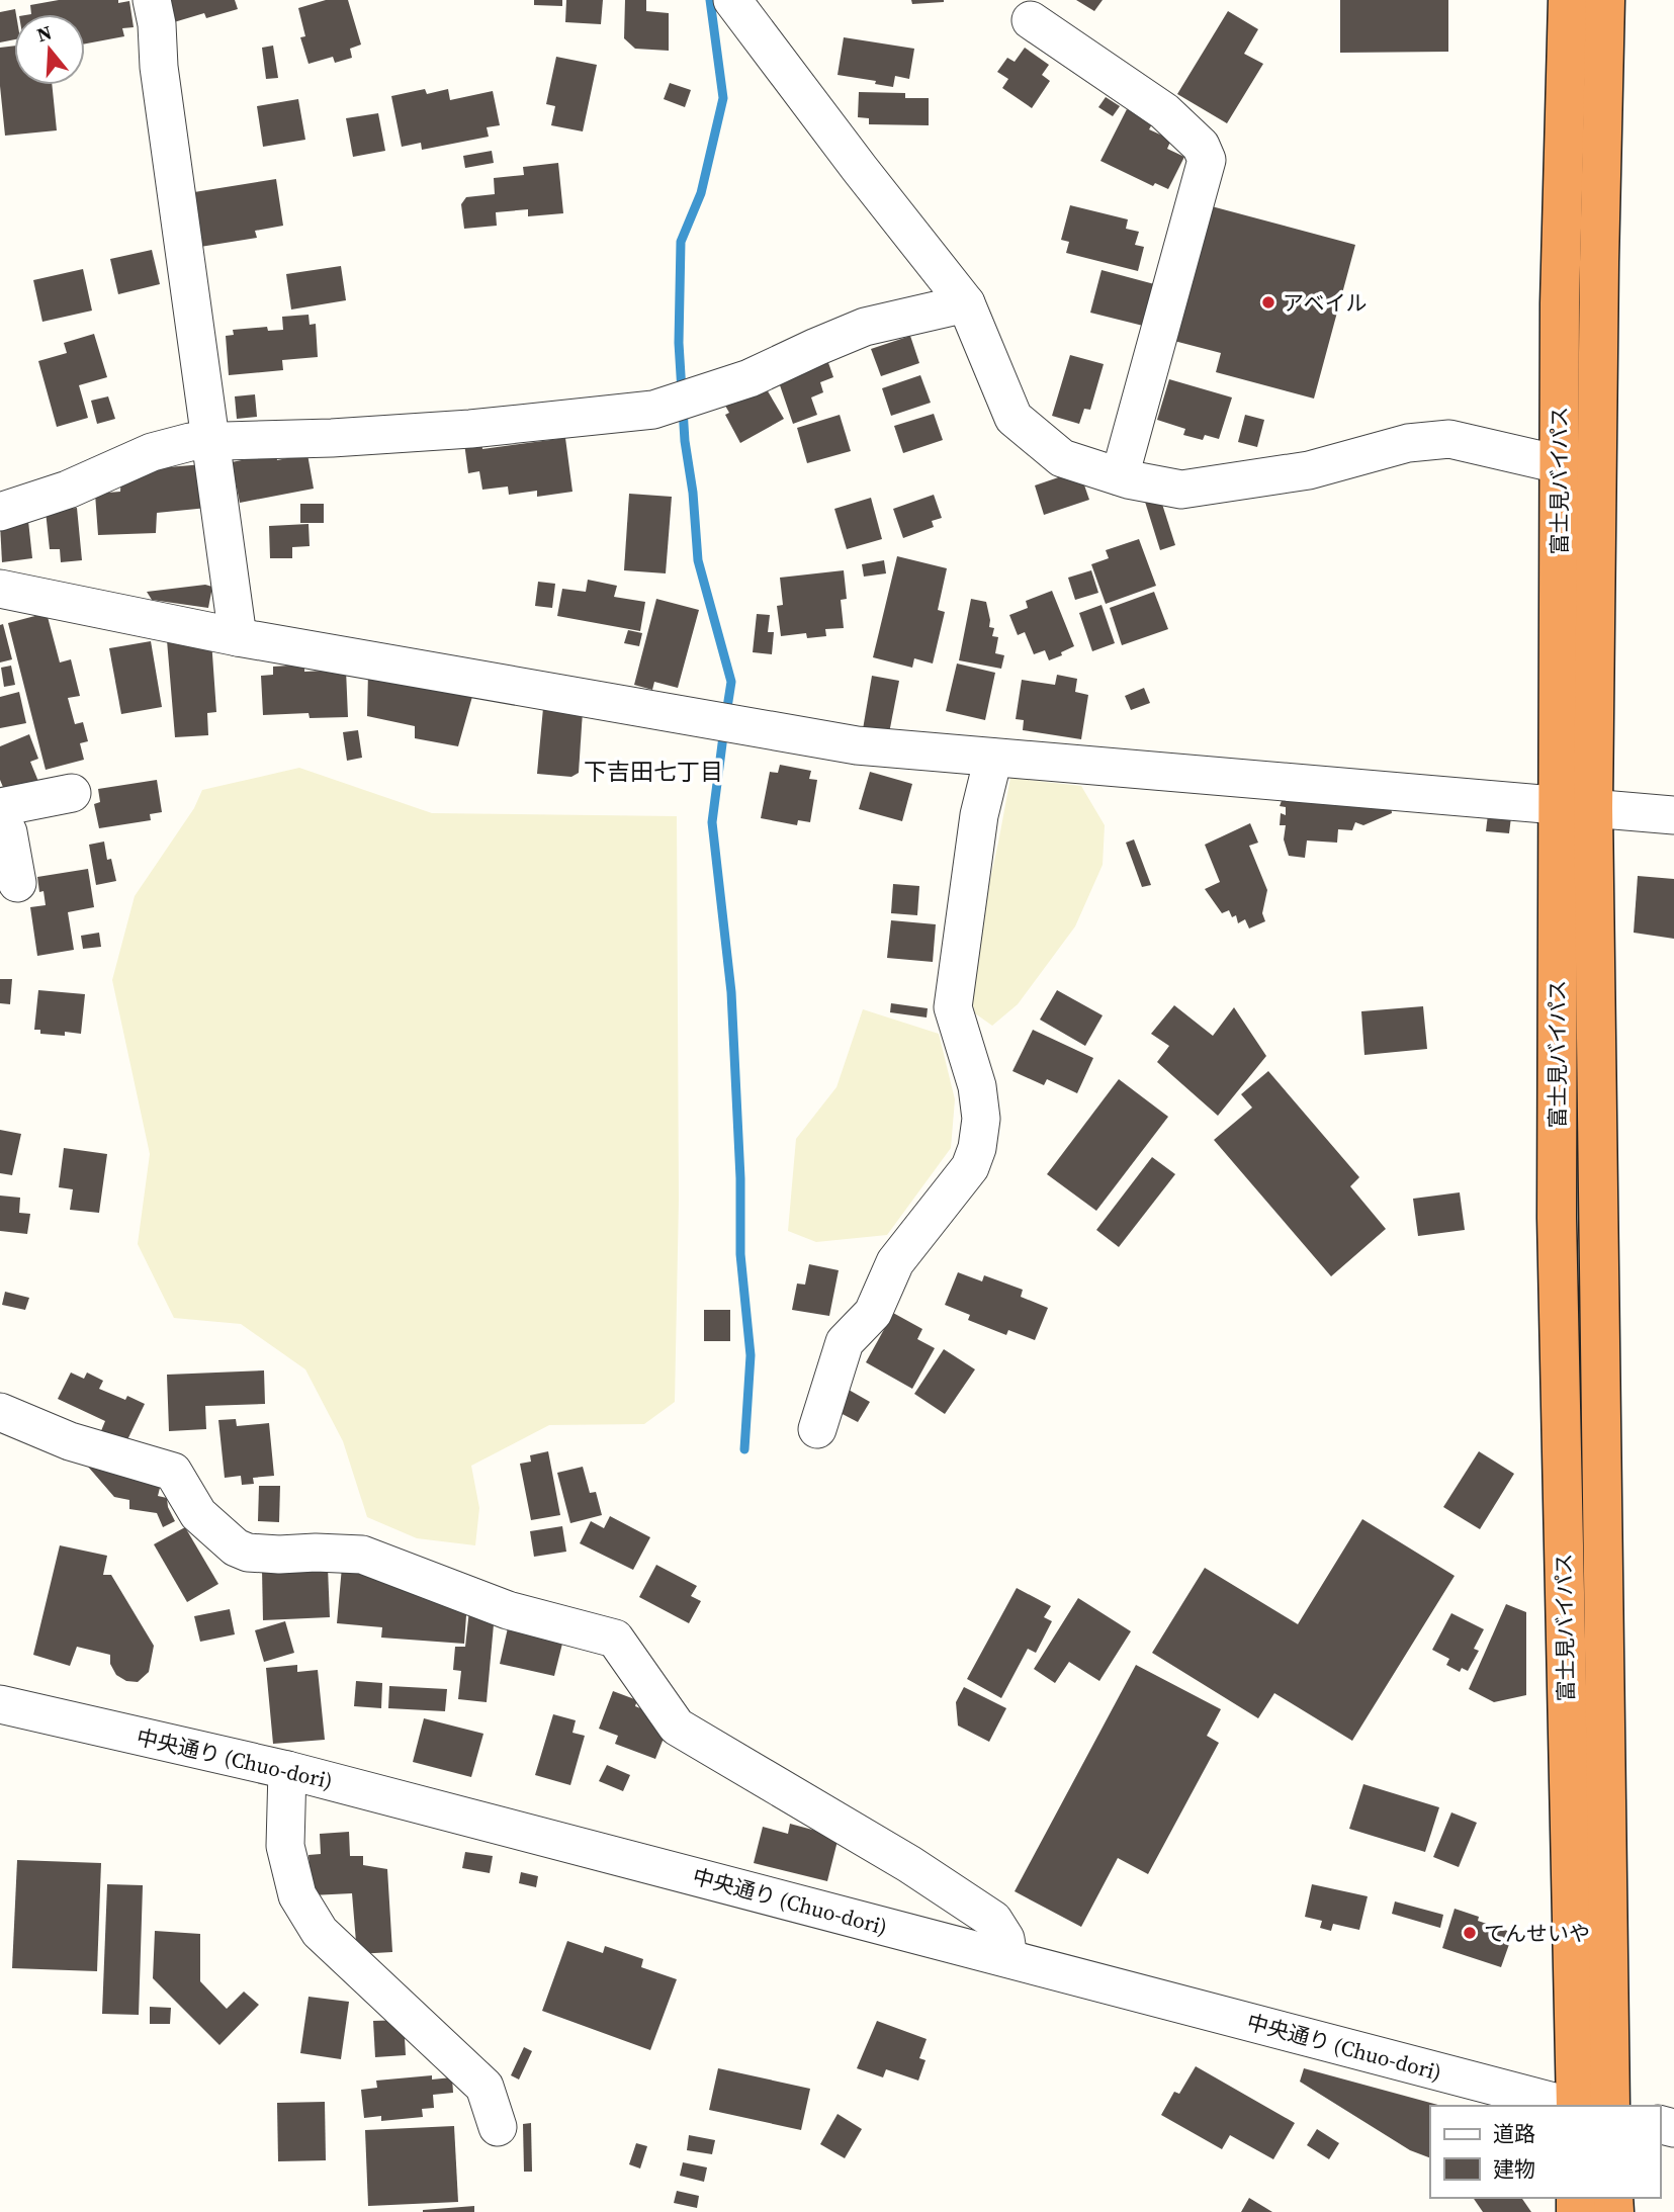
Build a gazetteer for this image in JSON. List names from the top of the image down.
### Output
{
  "streets": {
    "highway": ["富士見バイパス"],
    "street": ["中央通り (Chuo-dori)"]
  },
  "districts": ["下吉田七丁目"],
  "places": ["アベイル", "てんせいや"],
  "legend": ["道路", "建物"],
  "north": "top"
}
